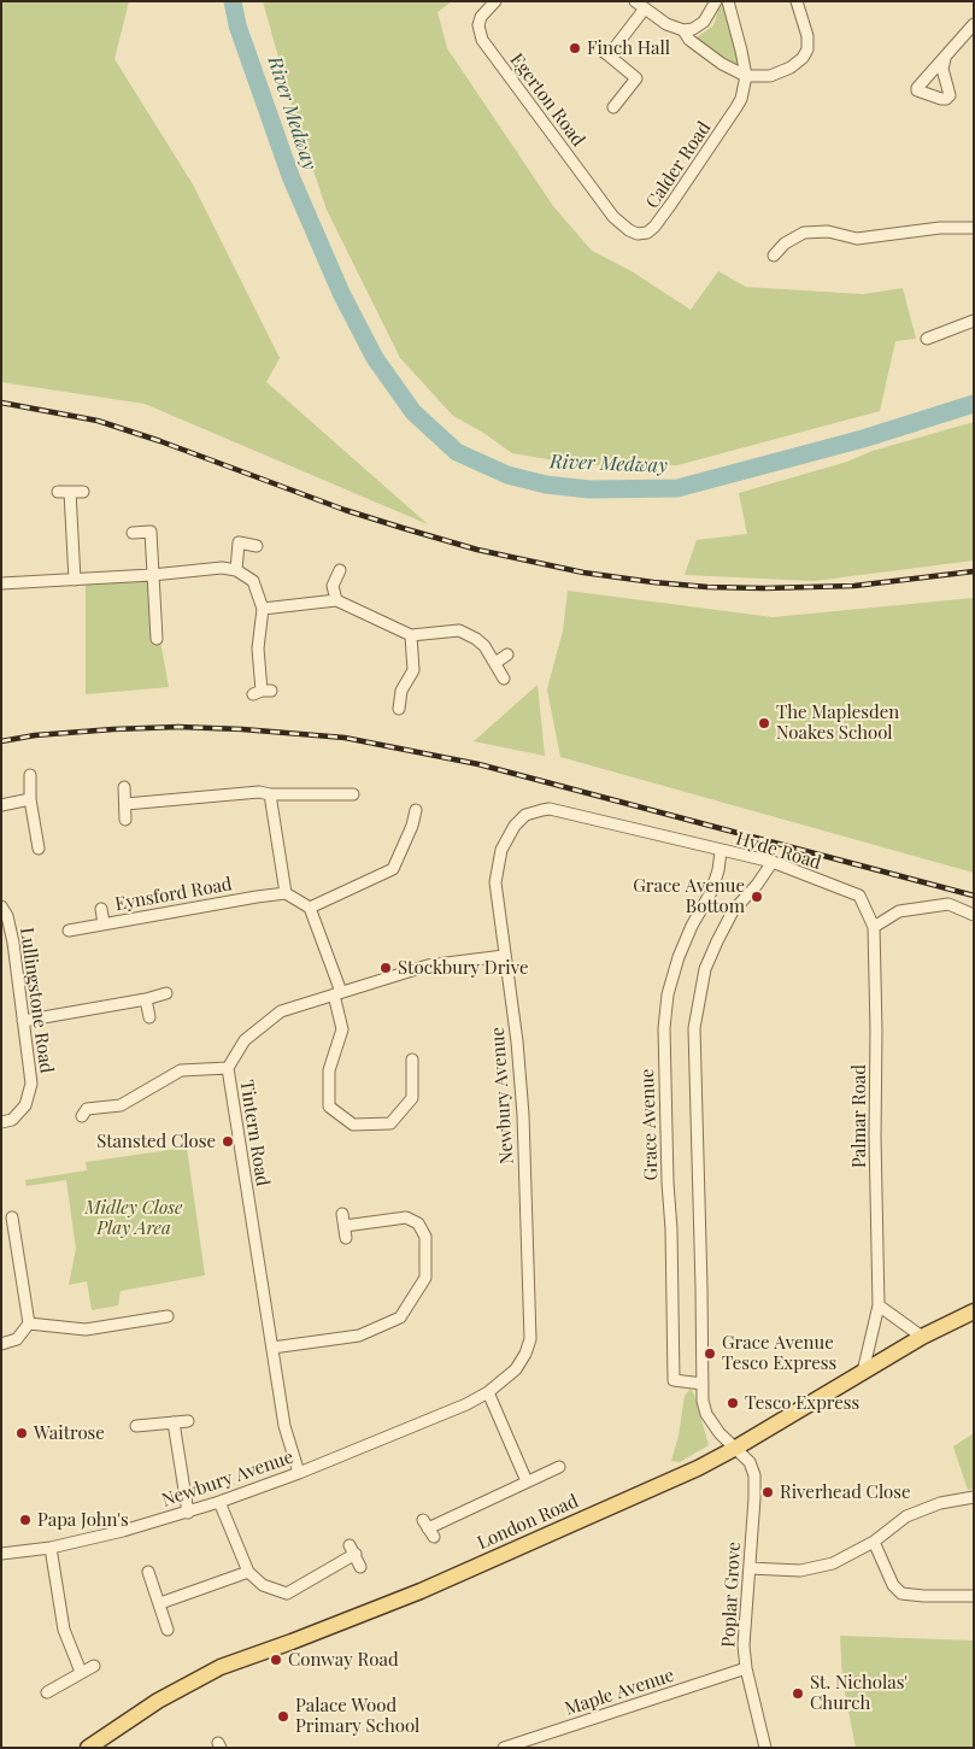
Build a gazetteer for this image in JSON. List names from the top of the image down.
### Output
{
  "streets": {
    "main road": ["London Road"],
    "street": [
      "Egerton Road",
      "Calder Road",
      "Hyde Road",
      "Eynsford Road",
      "Lullingstone Road",
      "Newbury Avenue",
      "Palmar Road",
      "Grace Avenue",
      "Tintern Road",
      "Poplar Grove",
      "Maple Avenue"
    ]
  },
  "crossings": [
    ["Egerton Road", "Calder Road"],
    ["Hyde Road", "Newbury Avenue"],
    ["Hyde Road", "Palmar Road"],
    ["Hyde Road", "Grace Avenue"],
    ["Newbury Avenue", "Tintern Road"],
    ["Palmar Road", "London Road"],
    ["London Road", "Poplar Grove"],
    ["Poplar Grove", "Maple Avenue"]
  ],
  "water": ["River Medway"],
  "parks": ["Midley Close Play Area"],
  "places": [
    "Finch Hall",
    "The Maplesden Noakes School",
    "Grace Avenue Bottom",
    "Stockbury Drive",
    "Stansted Close",
    "Grace Avenue Tesco Express",
    "Tesco Express",
    "Waitrose",
    "Riverhead Close",
    "Papa John's",
    "Conway Road",
    "St. Nicholas' Church",
    "Palace Wood Primary School"
  ]
}
